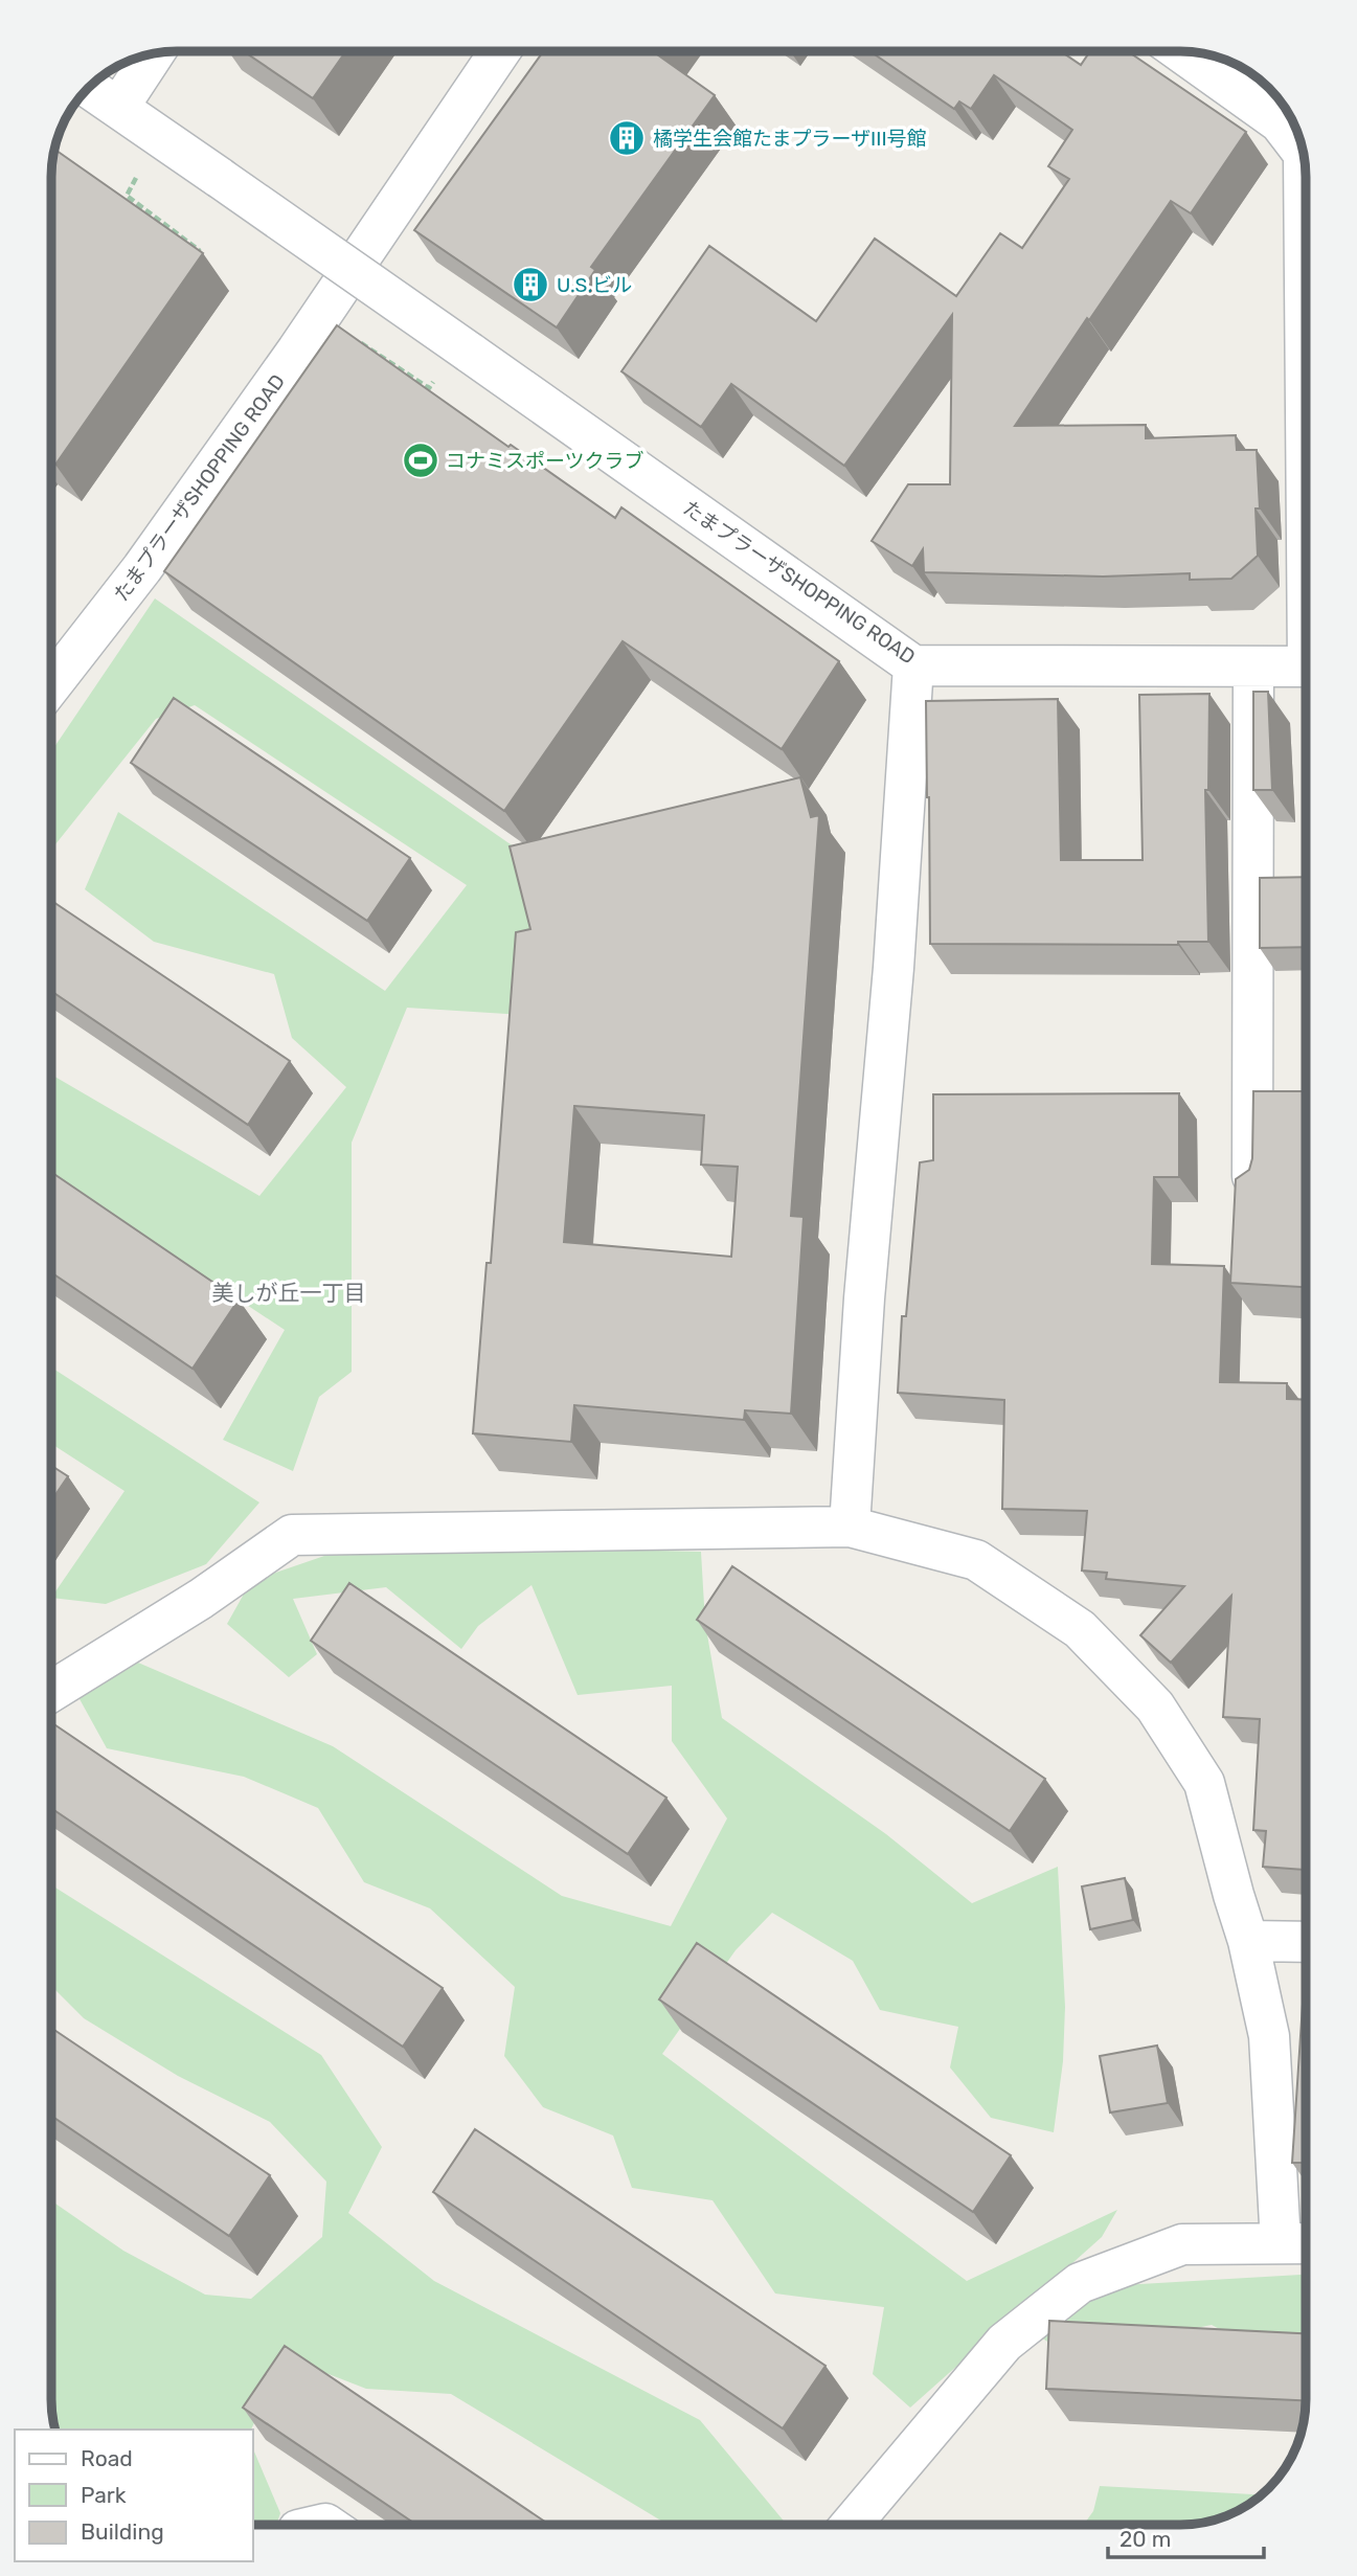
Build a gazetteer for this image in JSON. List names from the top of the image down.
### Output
{
  "streets": {
    "street": ["たまプラーザSHOPPING ROAD"]
  },
  "districts": ["美しが丘一丁目"],
  "places": {
    "building": ["橘学生会館たまプラーザIII号館", "U.S.ビル"],
    "sports": ["コナミスポーツクラブ"]
  },
  "legend": ["Road", "Park", "Building"],
  "scale_bar": "20 m"
}
